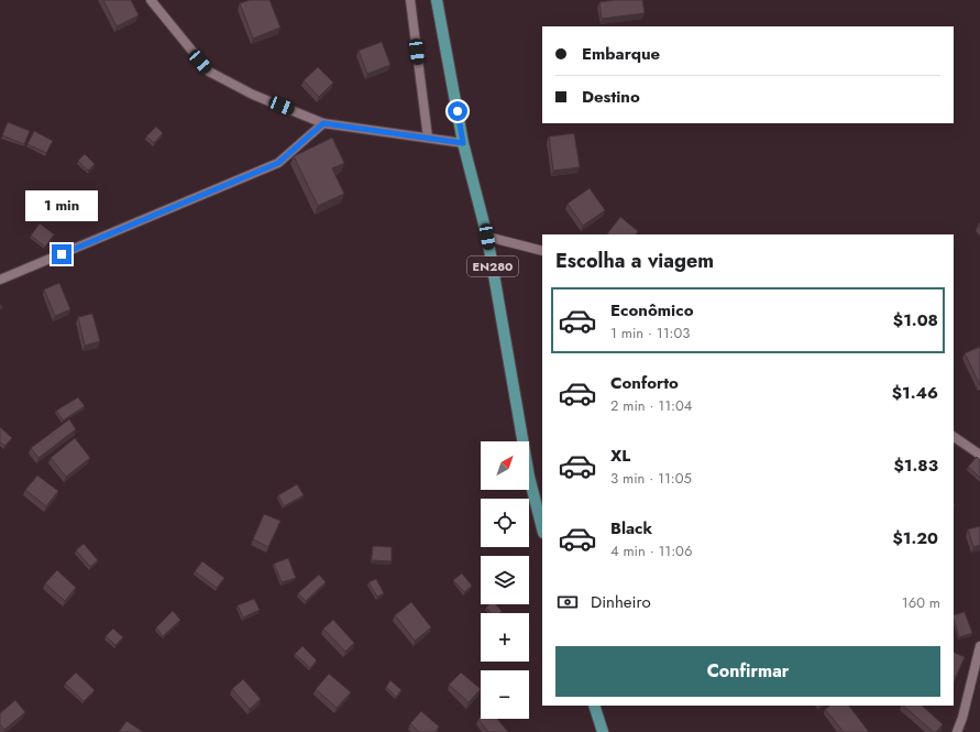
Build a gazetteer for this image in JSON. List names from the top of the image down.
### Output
{
  "streets": {
    "main road": ["EN280"]
  },
  "north": "top right",
  "page": {
    "banner": ["Embarque", "Destino"],
    "bubble": "1 min",
    "heading": "Escolha a viagem",
    "list": [
      {
        "name": "Econômico",
        "note": "1 min · 11:03",
        "value": "$1.08"
      },
      {
        "name": "Conforto",
        "note": "2 min · 11:04",
        "value": "$1.46"
      },
      {
        "name": "XL",
        "note": "3 min · 11:05",
        "value": "$1.83"
      },
      {
        "name": "Black",
        "note": "4 min · 11:06",
        "value": "$1.20"
      }
    ],
    "map_buttons": ["+", "−"],
    "pay": ["Dinheiro", "160 m"],
    "buttons": "Confirmar"
  }
}
